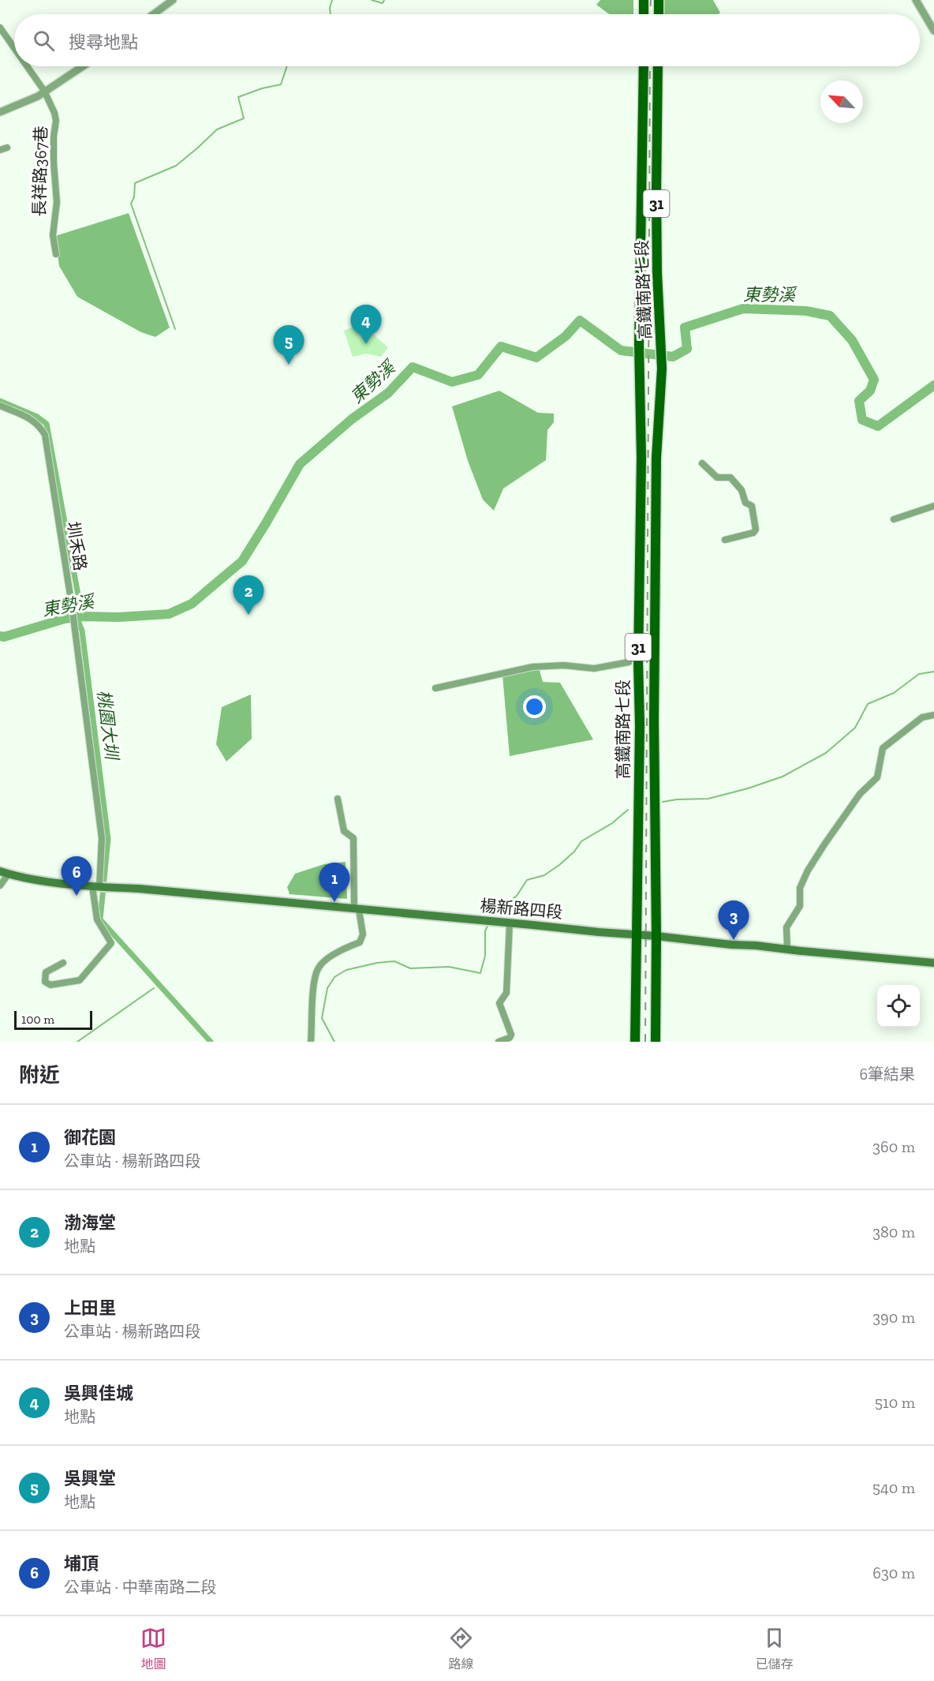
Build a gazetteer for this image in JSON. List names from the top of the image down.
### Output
{
  "streets": {
    "main road": ["31", "高鐵南路七段", "楊新路四段"],
    "street": ["長祥路367巷", "圳禾路"]
  },
  "crossings": [
    ["高鐵南路七段", "楊新路四段"],
    ["圳禾路", "楊新路四段"]
  ],
  "water": ["東勢溪", "桃園大圳"],
  "scale_bar": "100 m",
  "north": "top left",
  "page": {
    "search": "搜尋地點",
    "pins": [
      "4",
      "5",
      "2",
      "6",
      "1",
      "3"
    ],
    "scale": "100 m",
    "heading": ["附近", "6筆結果"],
    "list": [
      {
        "mark": "1",
        "name": "御花園",
        "note": "公車站 · 楊新路四段",
        "value": "360 m"
      },
      {
        "mark": "2",
        "name": "渤海堂",
        "note": "地點",
        "value": "380 m"
      },
      {
        "mark": "3",
        "name": "上田里",
        "note": "公車站 · 楊新路四段",
        "value": "390 m"
      },
      {
        "mark": "4",
        "name": "吳興佳城",
        "note": "地點",
        "value": "510 m"
      },
      {
        "mark": "5",
        "name": "吳興堂",
        "note": "地點",
        "value": "540 m"
      },
      {
        "mark": "6",
        "name": "埔頂",
        "note": "公車站 · 中華南路二段",
        "value": "630 m"
      }
    ],
    "nav": ["地圖", "路線", "已儲存"]
  }
}
